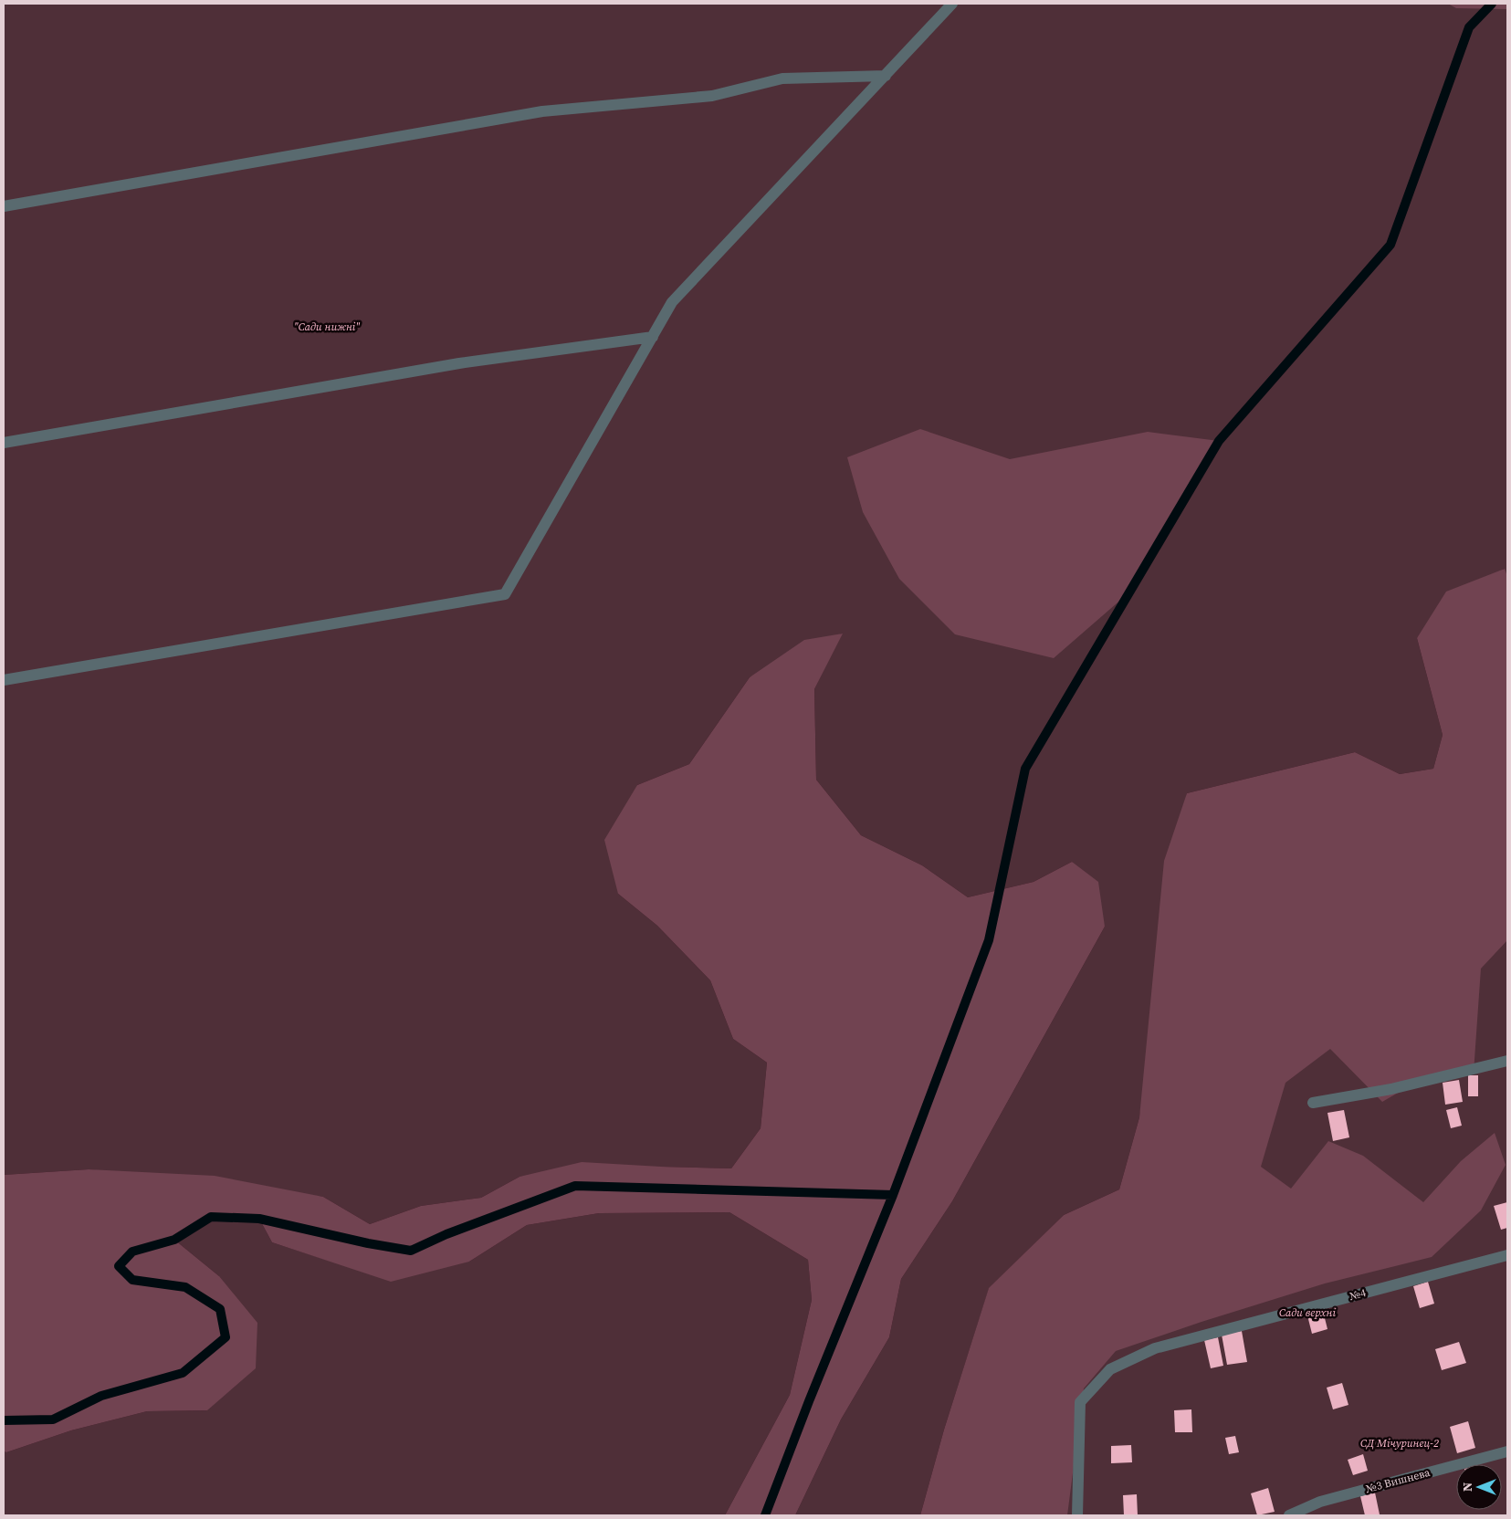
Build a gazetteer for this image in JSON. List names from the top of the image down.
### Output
{
  "streets": {
    "lane": ["№4", "№3 Вишнева"]
  },
  "parks": ["\"Сади нижні\"", "Сади верхні", "СД Мічуринец-2"],
  "north": "left"
}
